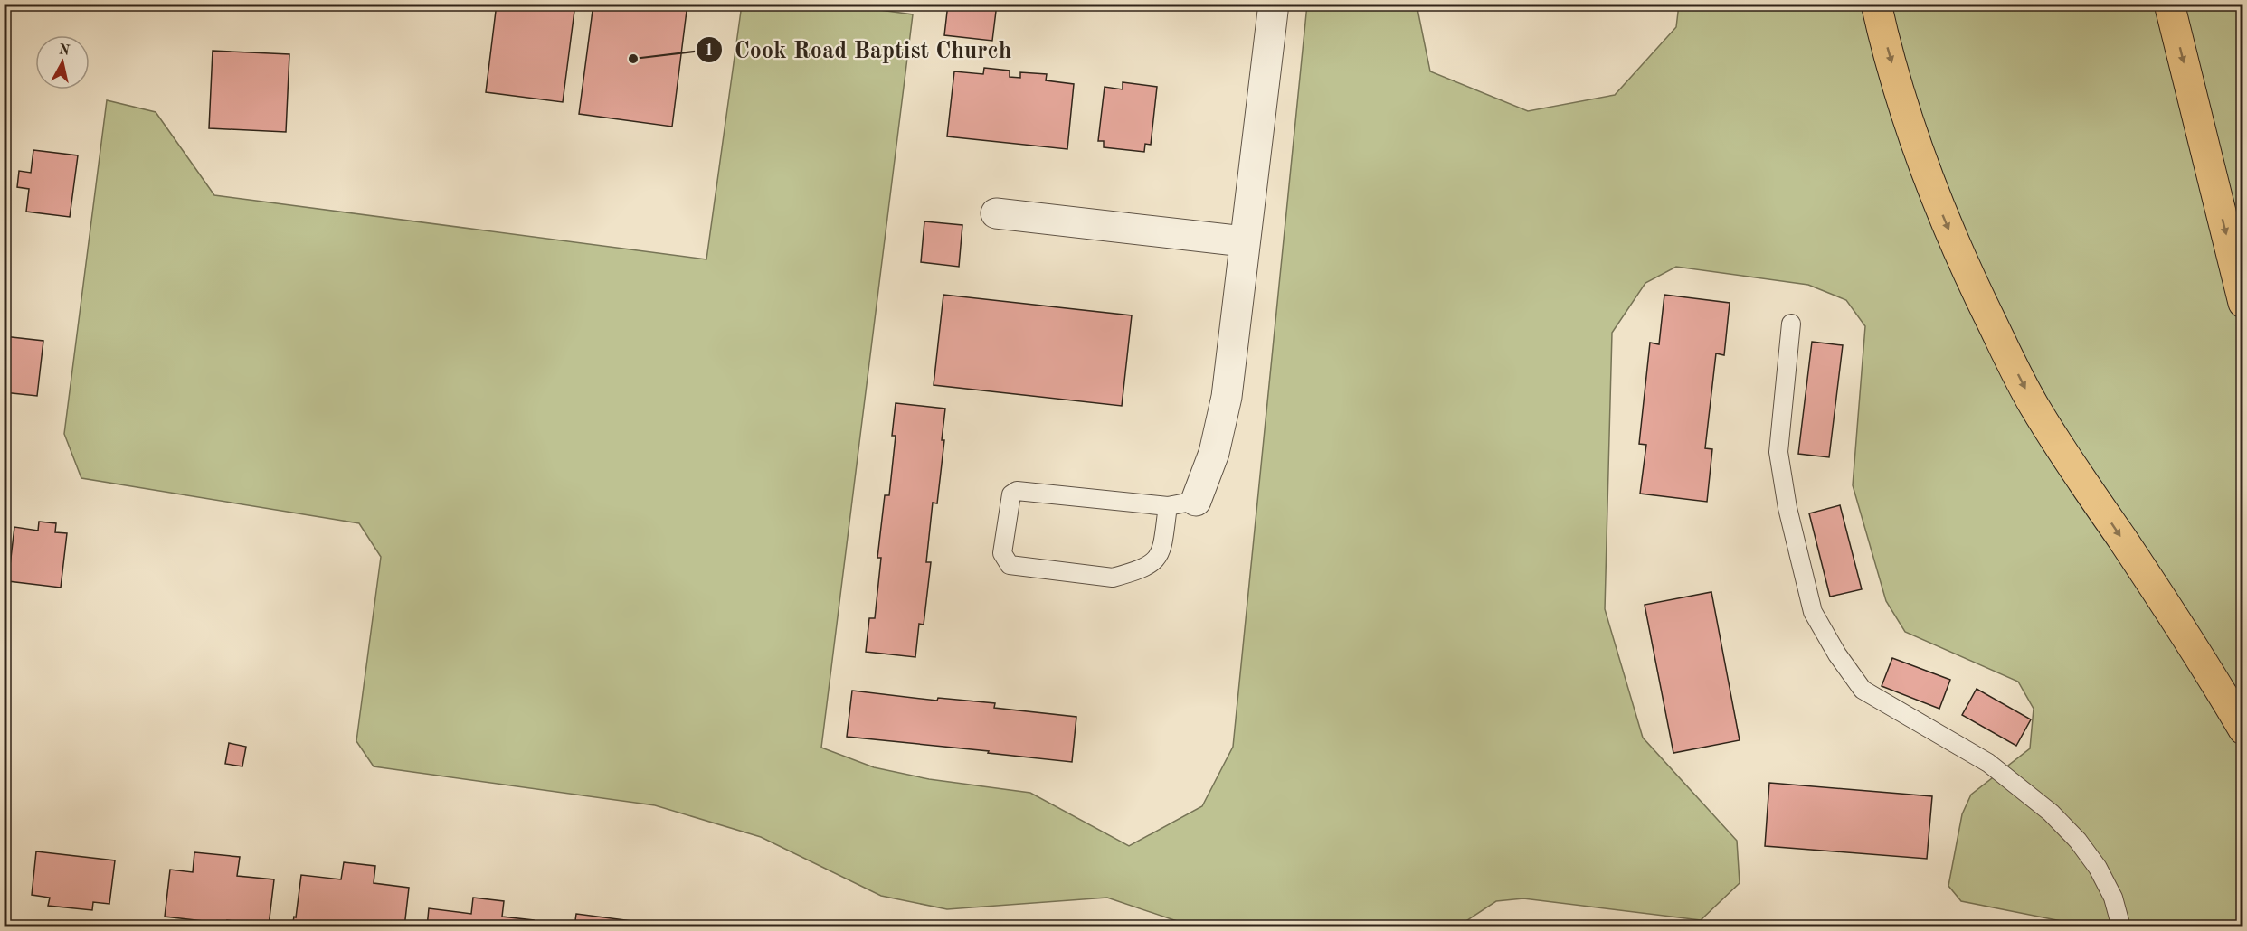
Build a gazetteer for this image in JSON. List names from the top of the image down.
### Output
{
  "places": ["Cook Road Baptist Church"],
  "north": "top"
}
